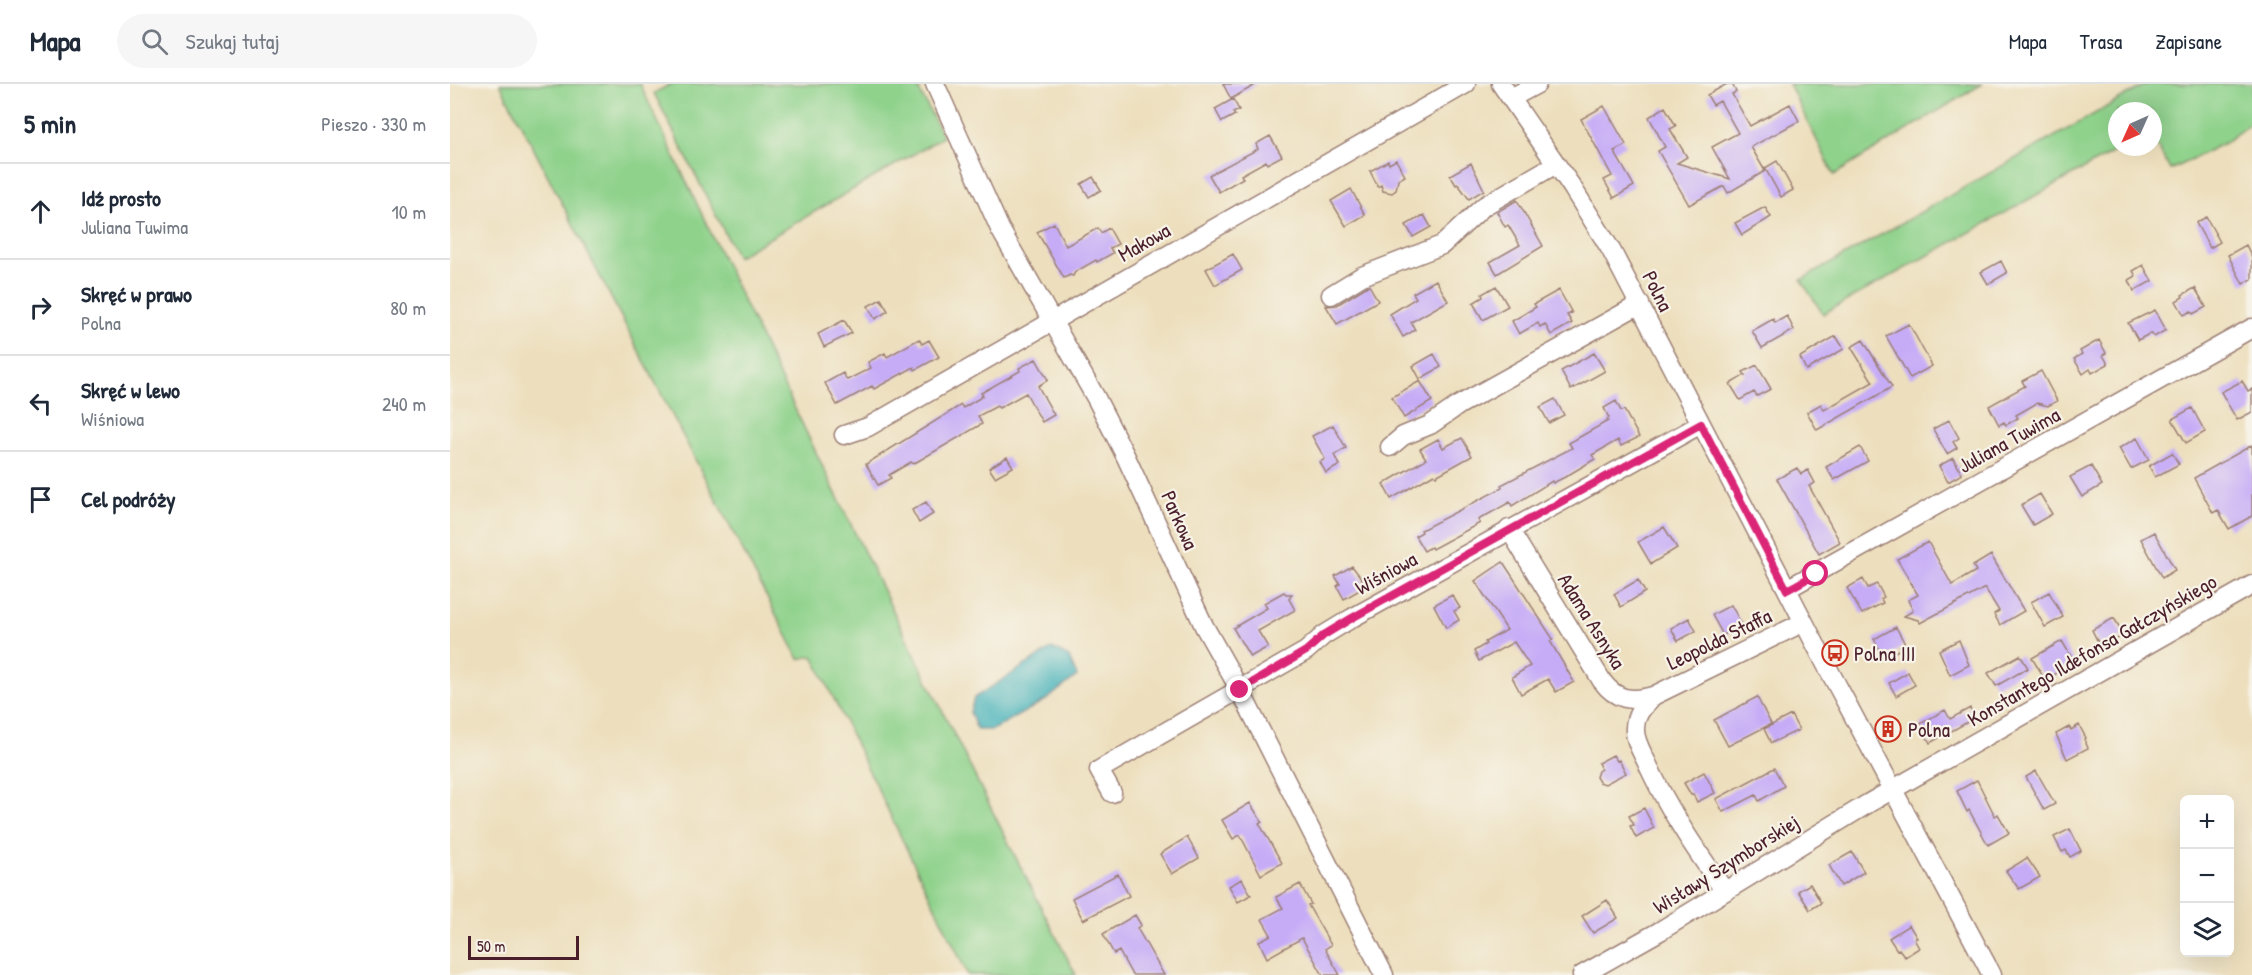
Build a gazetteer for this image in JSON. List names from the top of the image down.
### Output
{
  "streets": {
    "street": [
      "Makowa",
      "Polna",
      "Juliana Tuwima",
      "Parkowa",
      "Wiśniowa",
      "Adama Asnyka",
      "Leopolda Staffa",
      "Konstantego Ildefonsa Gałczyńskiego",
      "Wisławy Szymborskiej"
    ]
  },
  "crossings": [
    ["Makowa", "Parkowa"],
    ["Polna", "Juliana Tuwima"],
    ["Polna", "Wiśniowa"],
    ["Polna", "Leopolda Staffa"],
    ["Polna", "Konstantego Ildefonsa Gałczyńskiego"],
    ["Polna", "Wisławy Szymborskiej"],
    ["Parkowa", "Wiśniowa"],
    ["Wiśniowa", "Adama Asnyka"],
    ["Adama Asnyka", "Leopolda Staffa"],
    ["Konstantego Ildefonsa Gałczyńskiego", "Wisławy Szymborskiej"]
  ],
  "places": {
    "bus stop": ["Polna III"],
    "building": ["Polna"]
  },
  "scale_bar": "50 m",
  "north": "bottom left",
  "page": {
    "header": "Mapa",
    "search": "Szukaj tutaj",
    "nav": ["Mapa", "Trasa", "Zapisane"],
    "heading": ["5 min", "Pieszo · 330 m"],
    "list": [
      ["Idź prosto", "Juliana Tuwima", "10 m"],
      ["Skręć w prawo", "Polna", "80 m"],
      ["Skręć w lewo", "Wiśniowa", "240 m"],
      "Cel podróży"
    ],
    "map_buttons": ["+", "−"],
    "scale": "50 m"
  }
}
